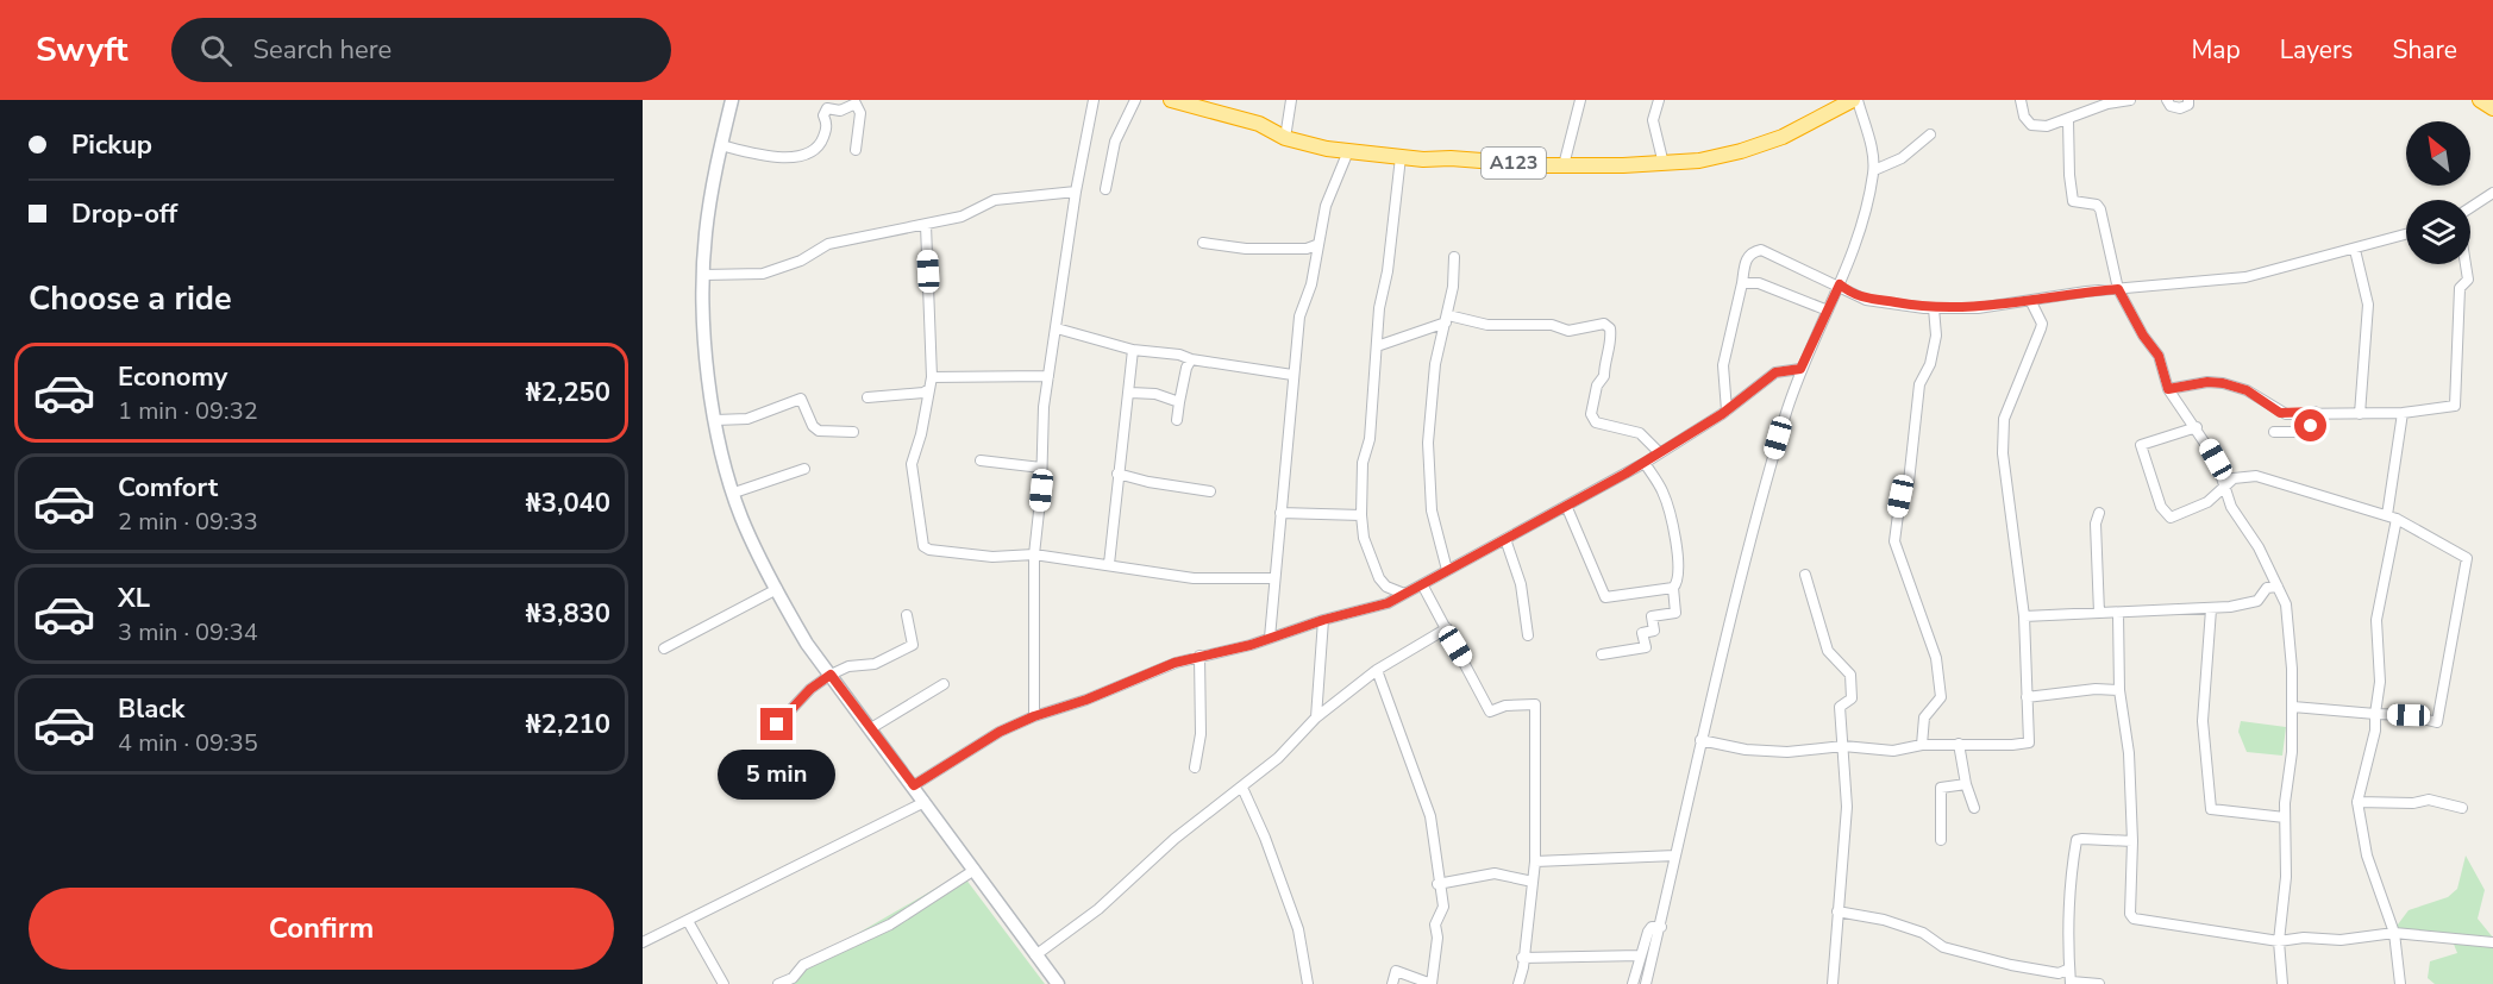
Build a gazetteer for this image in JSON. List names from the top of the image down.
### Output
{
  "streets": {
    "highway": ["A123"]
  },
  "north": "top left",
  "page": {
    "header": "Swyft",
    "search": "Search here",
    "nav": ["Map", "Layers", "Share"],
    "banner": ["Pickup", "Drop-off"],
    "heading": "Choose a ride",
    "list": [
      {
        "name": "Economy",
        "note": "1 min · 09:32",
        "value": "₦2,250"
      },
      {
        "name": "Comfort",
        "note": "2 min · 09:33",
        "value": "₦3,040"
      },
      {
        "name": "XL",
        "note": "3 min · 09:34",
        "value": "₦3,830"
      },
      {
        "name": "Black",
        "note": "4 min · 09:35",
        "value": "₦2,210"
      }
    ],
    "bubble": "5 min",
    "buttons": "Confirm"
  }
}
